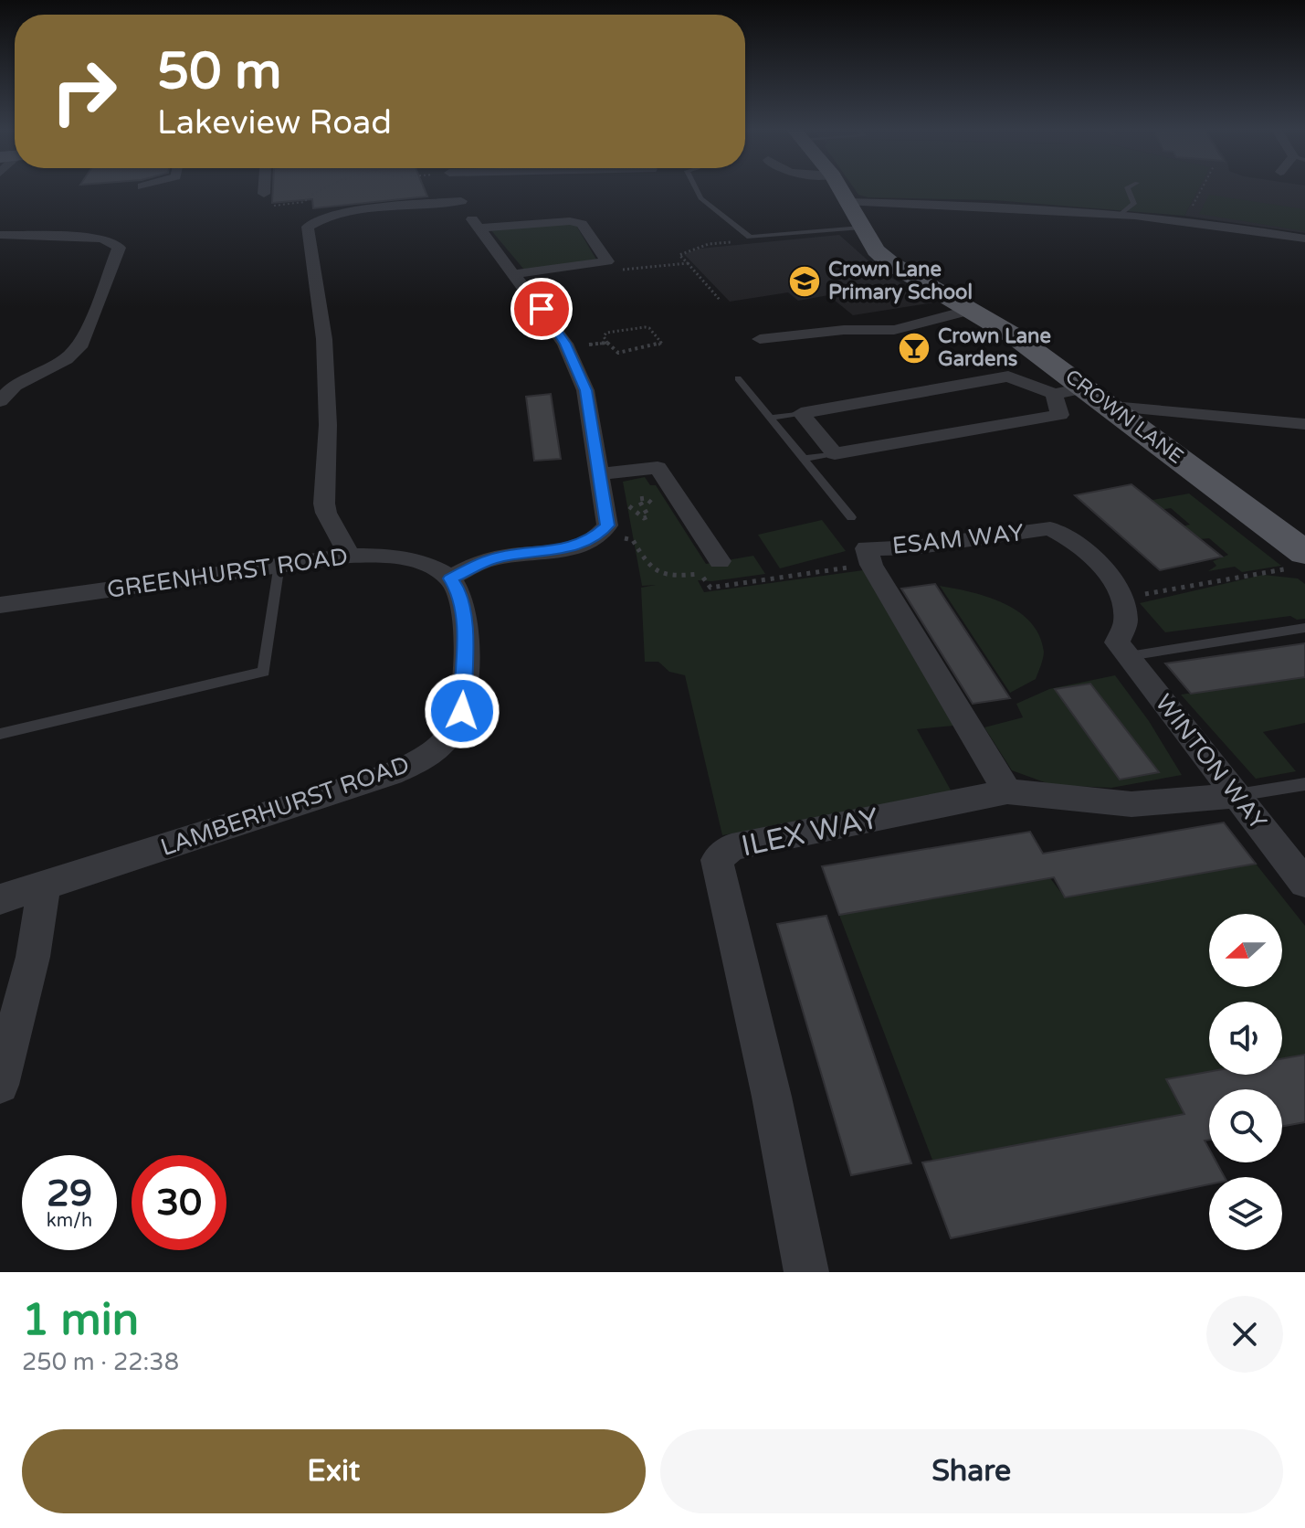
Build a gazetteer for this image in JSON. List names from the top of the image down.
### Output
{
  "streets": {
    "main road": ["CROWN LANE"],
    "street": [
      "ESAM WAY",
      "GREENHURST ROAD",
      "WINTON WAY",
      "LAMBERHURST ROAD",
      "ILEX WAY"
    ]
  },
  "crossings": [
    ["ESAM WAY", "ILEX WAY"],
    ["GREENHURST ROAD", "LAMBERHURST ROAD"],
    ["WINTON WAY", "ILEX WAY"]
  ],
  "places": {
    "school or university": ["Crown Lane Primary School"],
    "bar": ["Crown Lane Gardens"]
  },
  "north": "left",
  "page": {
    "turn": ["50 m", "Lakeview Road"],
    "speed": "29 km/h",
    "limit": "30",
    "heading": ["1 min", "250 m · 22:38"],
    "buttons": ["Exit", "Share"]
  }
}
